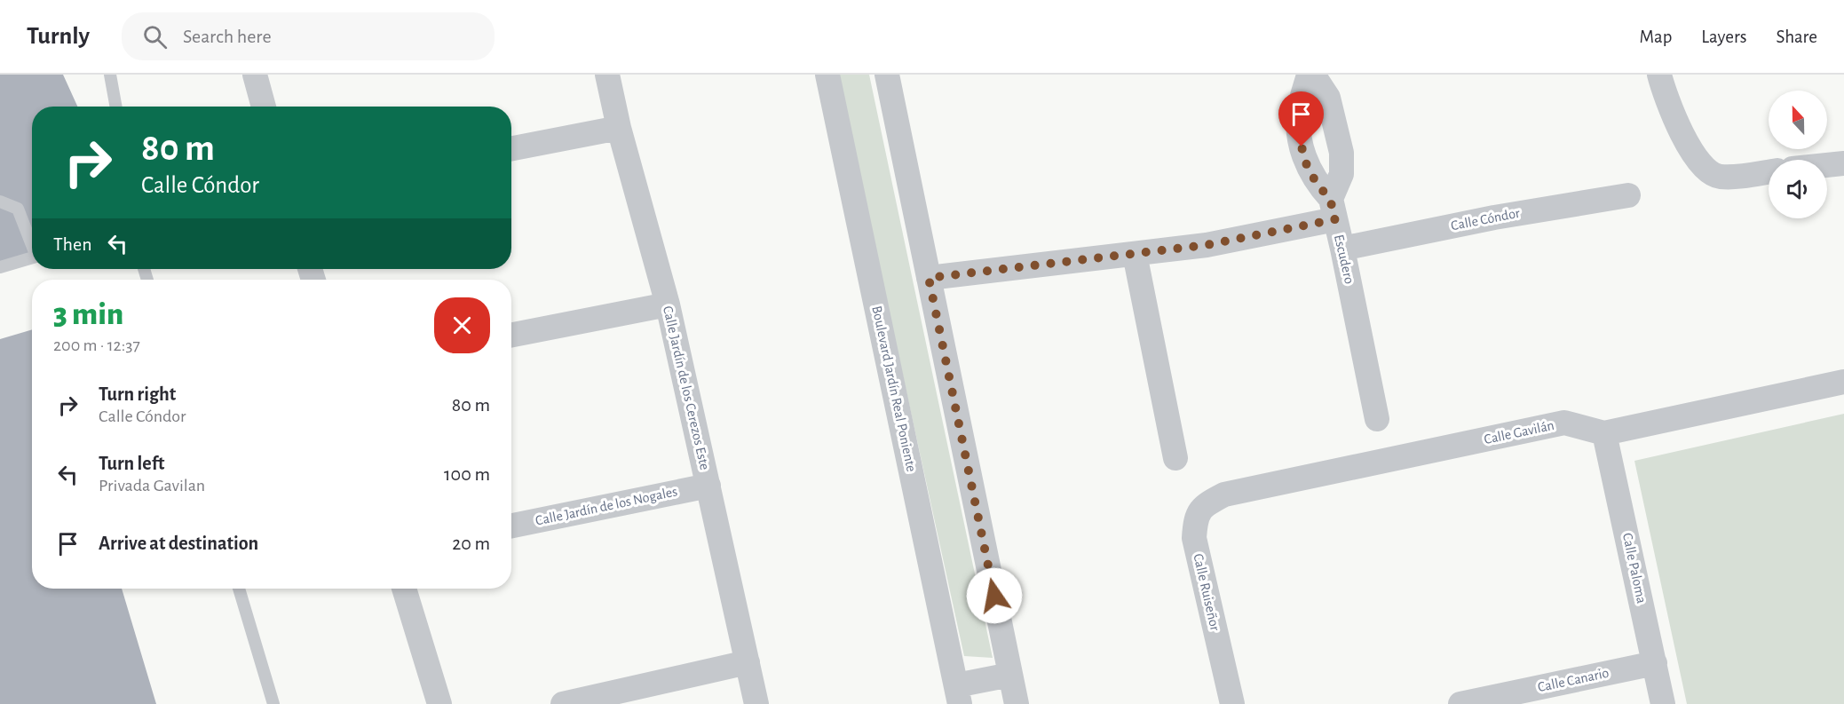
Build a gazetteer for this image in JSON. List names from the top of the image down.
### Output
{
  "streets": {
    "street": [
      "Calle Cóndor",
      "Escudero",
      "Calle Jardín de los Cerezos Este",
      "Boulevard Jardín Real Poniente",
      "Calle Gavilán",
      "Calle Jardín de los Nogales",
      "Calle Paloma",
      "Calle Ruiseñor",
      "Calle Canario"
    ]
  },
  "crossings": [
    ["Calle Cóndor", "Escudero"],
    ["Calle Jardín de los Cerezos Este", "Calle Jardín de los Nogales"],
    ["Calle Gavilán", "Calle Paloma"],
    ["Calle Gavilán", "Calle Ruiseñor"],
    ["Calle Paloma", "Calle Canario"]
  ],
  "north": "top",
  "page": {
    "header": "Turnly",
    "search": "Search here",
    "nav": ["Map", "Layers", "Share"],
    "turn": ["80 m", "Calle Cóndor"],
    "then": "Then",
    "heading": ["3 min", "200 m · 12:37"],
    "list": [
      {
        "name": "Turn right",
        "note": "Calle Cóndor",
        "value": "80 m"
      },
      {
        "name": "Turn left",
        "note": "Privada Gavilan",
        "value": "100 m"
      },
      {
        "name": "Arrive at destination",
        "value": "20 m"
      }
    ]
  }
}
